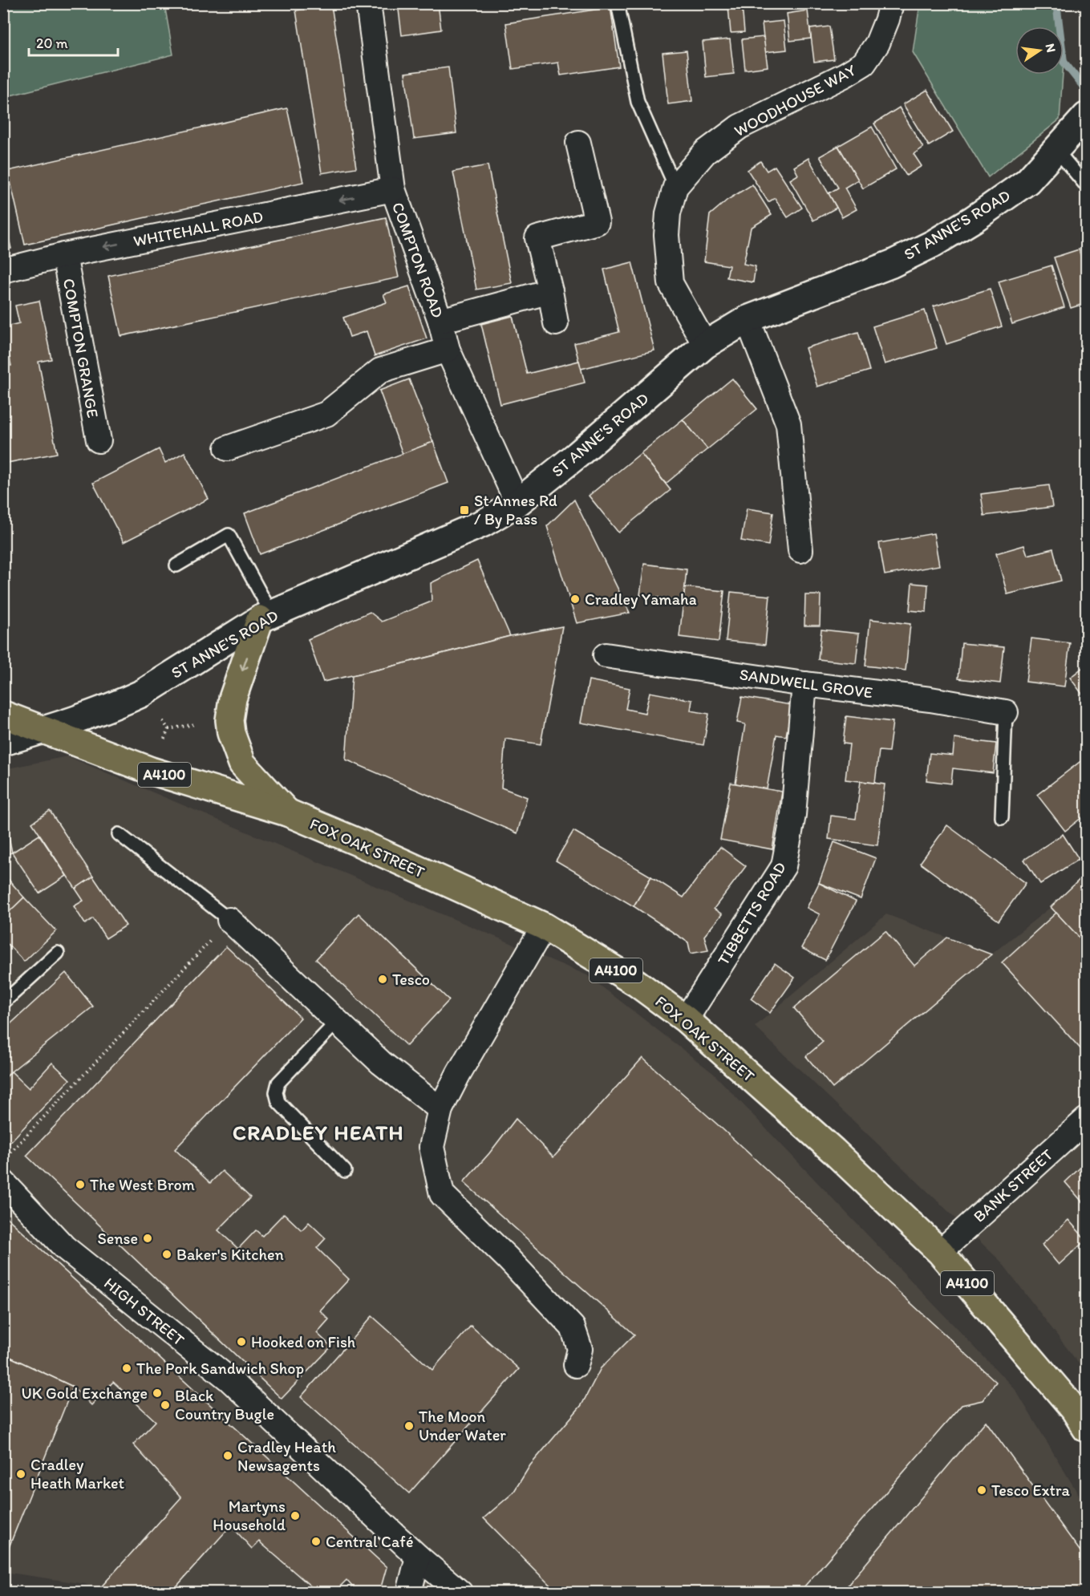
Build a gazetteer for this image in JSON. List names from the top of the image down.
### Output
{
  "streets": {
    "main road": ["A4100", "FOX OAK STREET"],
    "street": [
      "WOODHOUSE WAY",
      "ST ANNE'S ROAD",
      "WHITEHALL ROAD",
      "COMPTON ROAD",
      "COMPTON GRANGE",
      "SANDWELL GROVE",
      "TIBBETTS ROAD",
      "BANK STREET",
      "HIGH STREET"
    ]
  },
  "crossings": [
    ["WOODHOUSE WAY", "ST ANNE'S ROAD"],
    ["ST ANNE'S ROAD", "COMPTON ROAD"],
    ["ST ANNE'S ROAD", "FOX OAK STREET"],
    ["WHITEHALL ROAD", "COMPTON ROAD"],
    ["WHITEHALL ROAD", "COMPTON GRANGE"],
    ["SANDWELL GROVE", "TIBBETTS ROAD"],
    ["FOX OAK STREET", "TIBBETTS ROAD"],
    ["FOX OAK STREET", "BANK STREET"]
  ],
  "districts": ["CRADLEY HEATH"],
  "places": {
    "transit": ["St Annes Rd / By Pass"],
    "other": [
      "Cradley Yamaha",
      "Tesco",
      "The West Brom",
      "Sense",
      "Baker's Kitchen",
      "Hooked on Fish",
      "The Pork Sandwich Shop",
      "UK Gold Exchange",
      "Black Country Bugle",
      "The Moon Under Water",
      "Cradley Heath Newsagents",
      "Cradley Heath Market",
      "Tesco Extra",
      "Martyns Household",
      "Central Café"
    ]
  },
  "scale_bar": "20 m",
  "north": "right"
}
